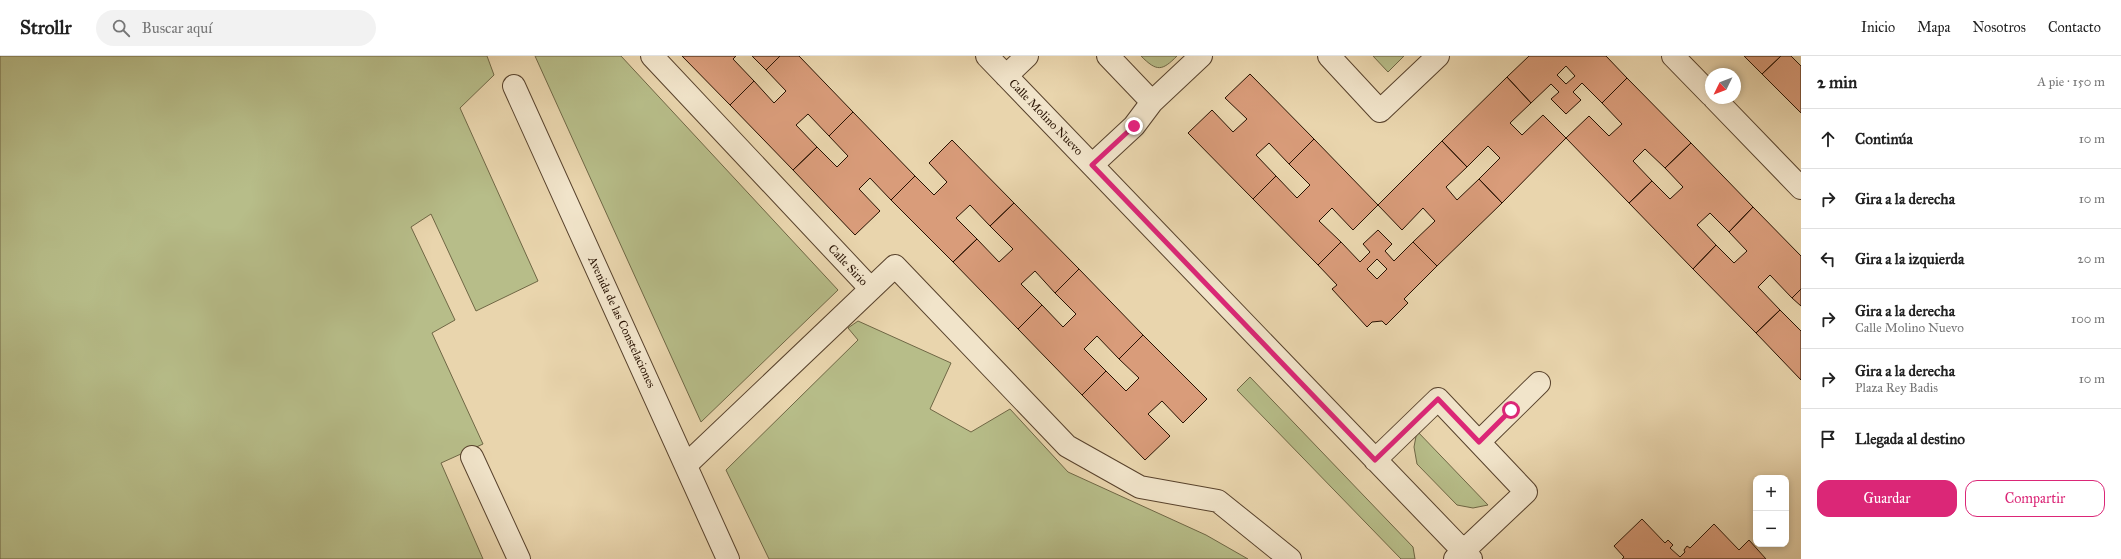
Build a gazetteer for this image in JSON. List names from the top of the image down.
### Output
{
  "streets": {
    "street": ["Calle Molino Nuevo", "Calle Sirio", "Avenida de las Constelaciones"]
  },
  "crossings": [
    ["Calle Sirio", "Avenida de las Constelaciones"]
  ],
  "north": "bottom left",
  "page": {
    "header": "Strollr",
    "search": "Buscar aquí",
    "nav": [
      "Inicio",
      "Mapa",
      "Nosotros",
      "Contacto"
    ],
    "heading": ["2 min", "A pie · 150 m"],
    "list": [
      ["Continúa", "10 m"],
      ["Gira a la derecha", "10 m"],
      ["Gira a la izquierda", "20 m"],
      ["Gira a la derecha", "Calle Molino Nuevo", "100 m"],
      ["Gira a la derecha", "Plaza Rey Badis", "10 m"],
      "Llegada al destino"
    ],
    "buttons": ["Guardar", "Compartir"],
    "map_buttons": ["+", "−"]
  }
}
